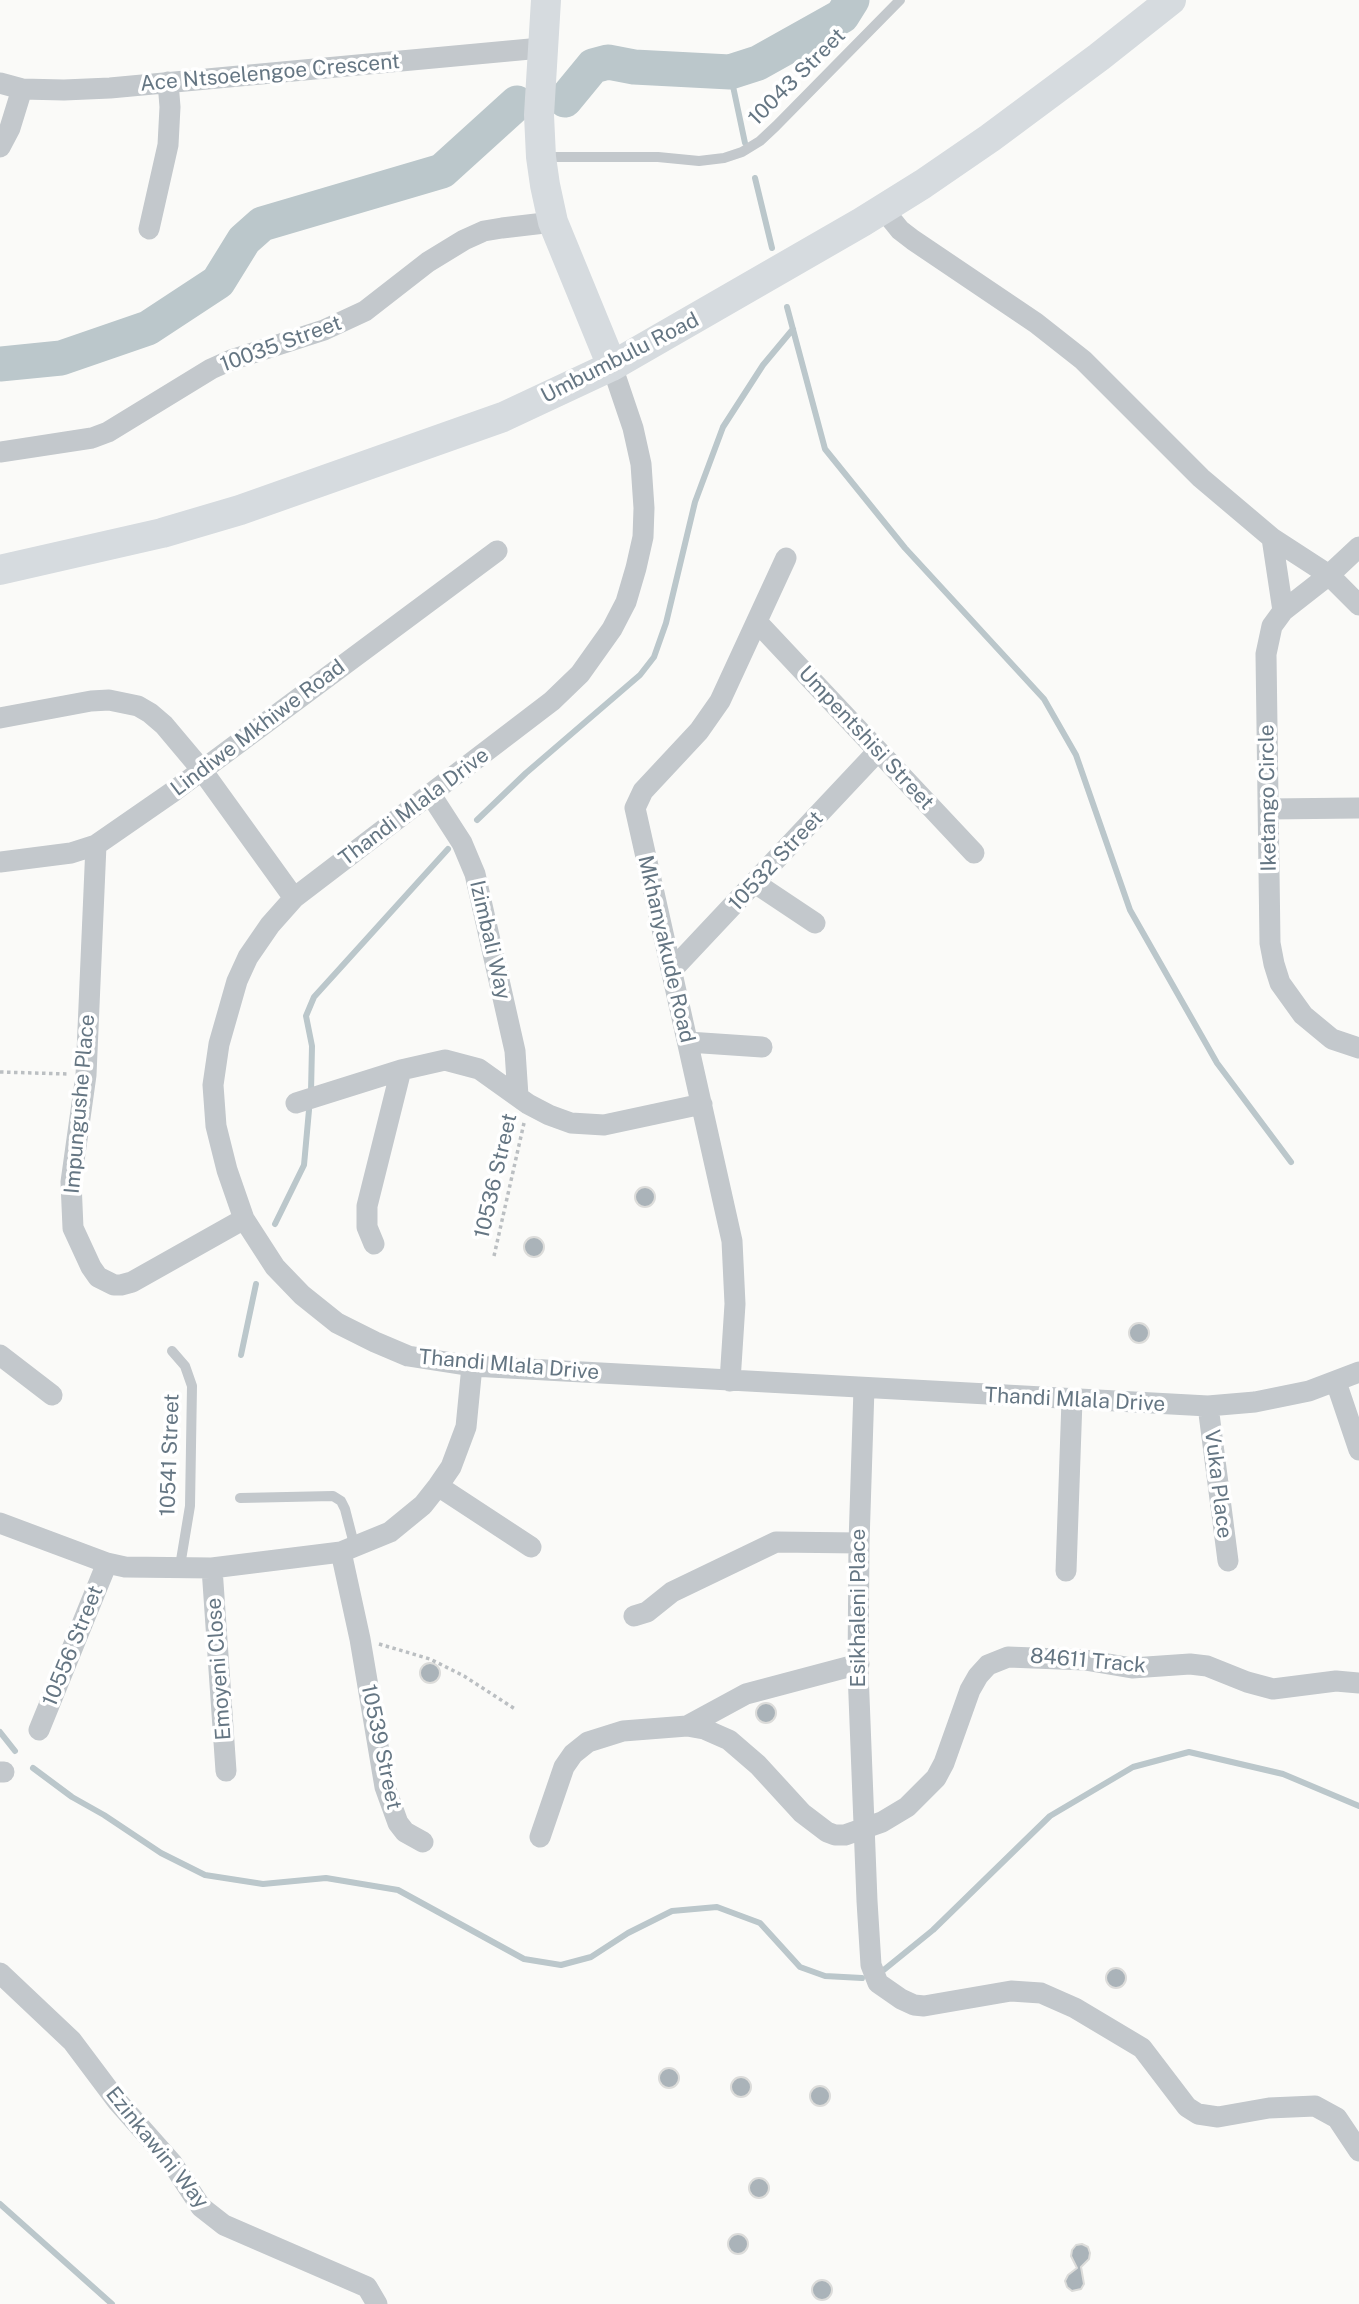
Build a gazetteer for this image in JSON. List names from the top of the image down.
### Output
{
  "streets": {
    "main road": ["Umbumbulu Road"],
    "street": [
      "Ace Ntsoelengoe Crescent",
      "10035 Street",
      "Lindiwe Mkhiwe Road",
      "Umpentshisi Street",
      "Iketango Circle",
      "Thandi Mlala Drive",
      "10532 Street",
      "Izimbali Way",
      "Mkhanyakude Road",
      "Impungushe Place",
      "Vuka Place",
      "Esikhaleni Place",
      "10556 Street",
      "84611 Track",
      "Emoyeni Close",
      "10539 Street",
      "Ezinkawini Way"
    ],
    "lane": ["10043 Street", "10541 Street"],
    "path": ["10536 Street"]
  },
  "crossings": [
    ["Umbumbulu Road", "Thandi Mlala Drive"],
    ["Lindiwe Mkhiwe Road", "Impungushe Place"],
    ["Umpentshisi Street", "10532 Street"],
    ["Umpentshisi Street", "Mkhanyakude Road"],
    ["Thandi Mlala Drive", "Izimbali Way"],
    ["Thandi Mlala Drive", "Mkhanyakude Road"],
    ["Thandi Mlala Drive", "Impungushe Place"],
    ["Thandi Mlala Drive", "Vuka Place"],
    ["Thandi Mlala Drive", "Esikhaleni Place"],
    ["10532 Street", "Mkhanyakude Road"],
    ["Izimbali Way", "10536 Street"],
    ["Esikhaleni Place", "84611 Track"]
  ]
}
